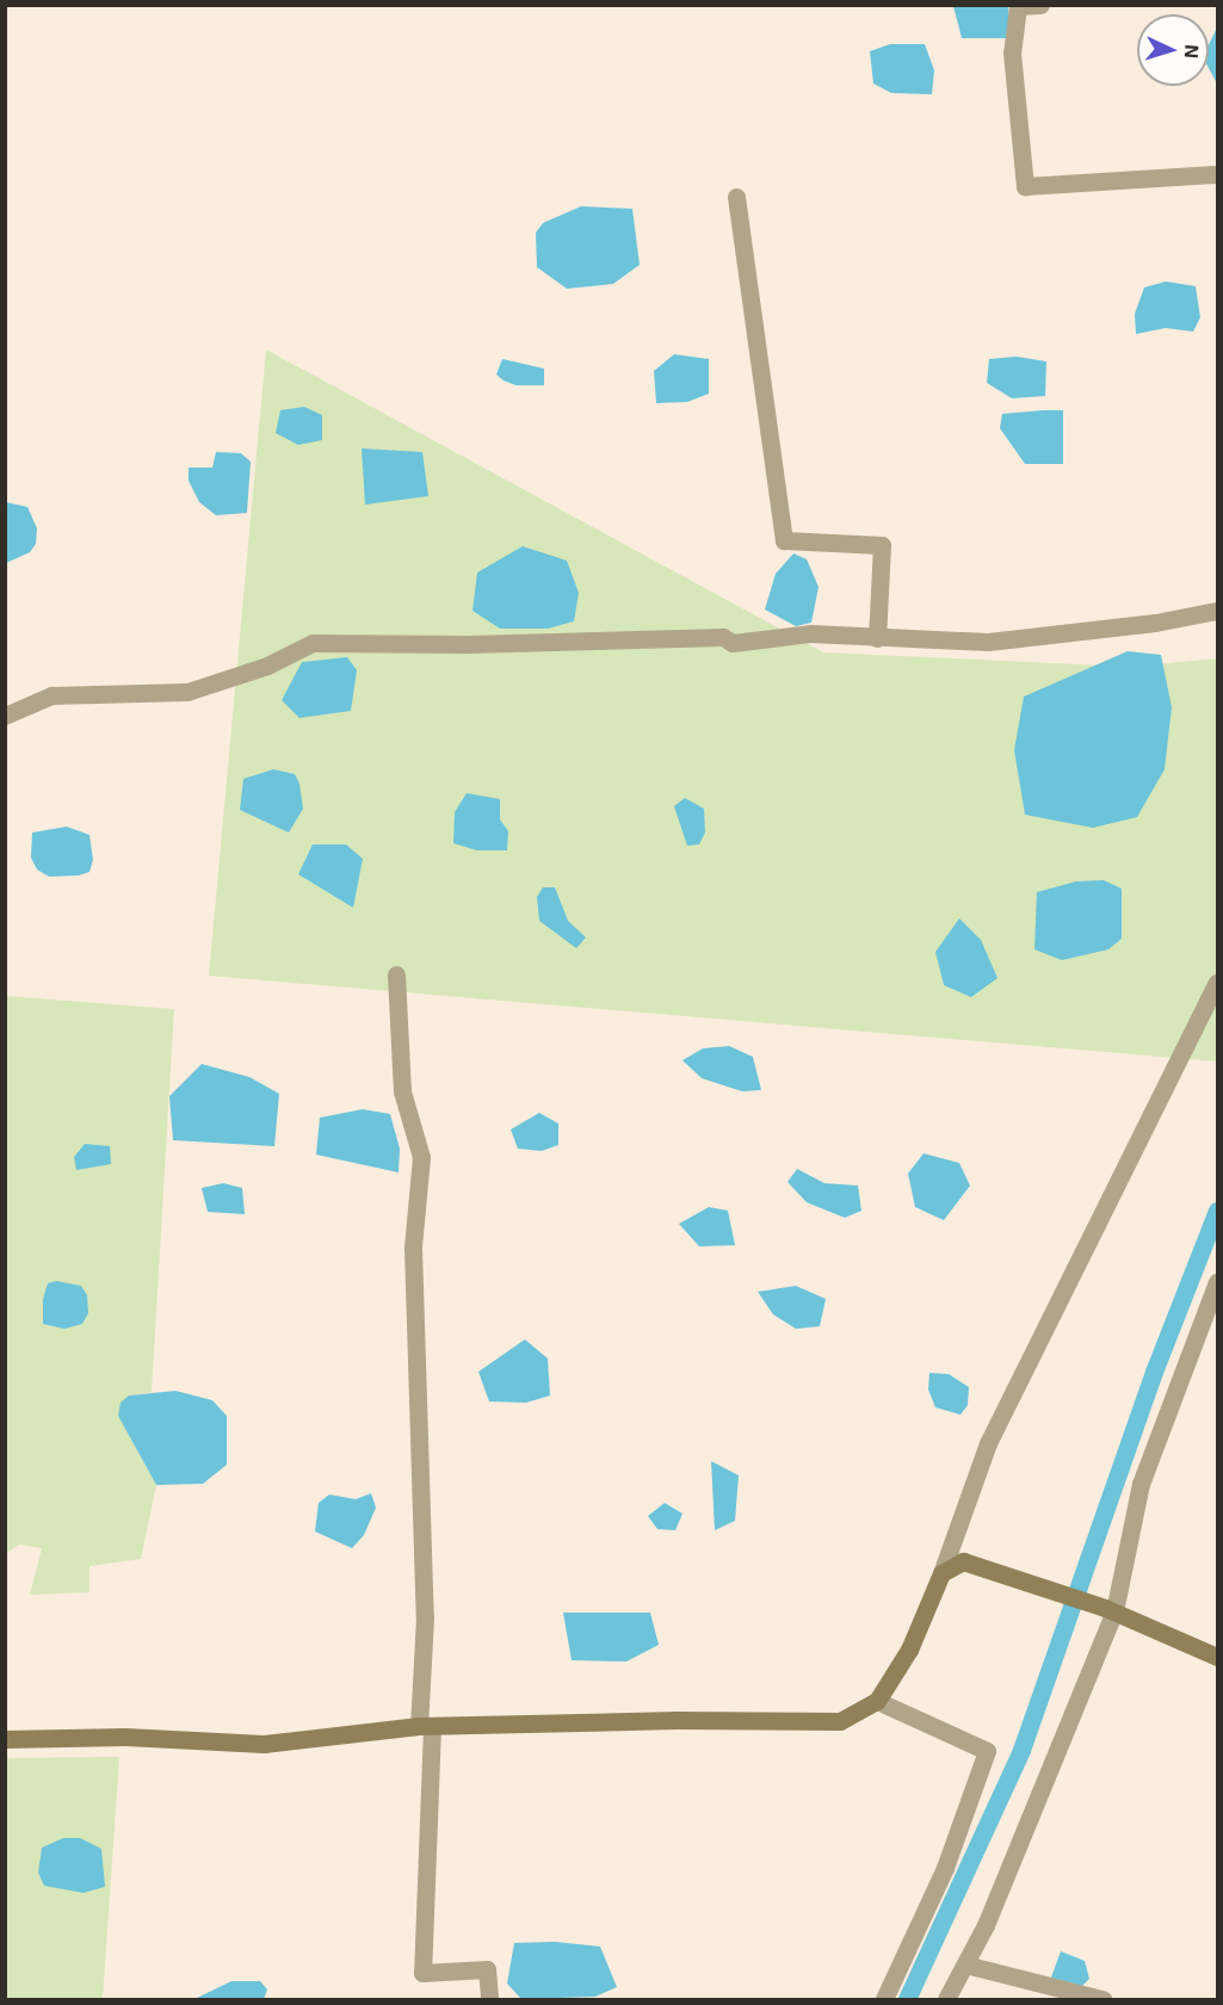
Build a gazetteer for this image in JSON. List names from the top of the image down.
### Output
{
  "north": "right"
}
